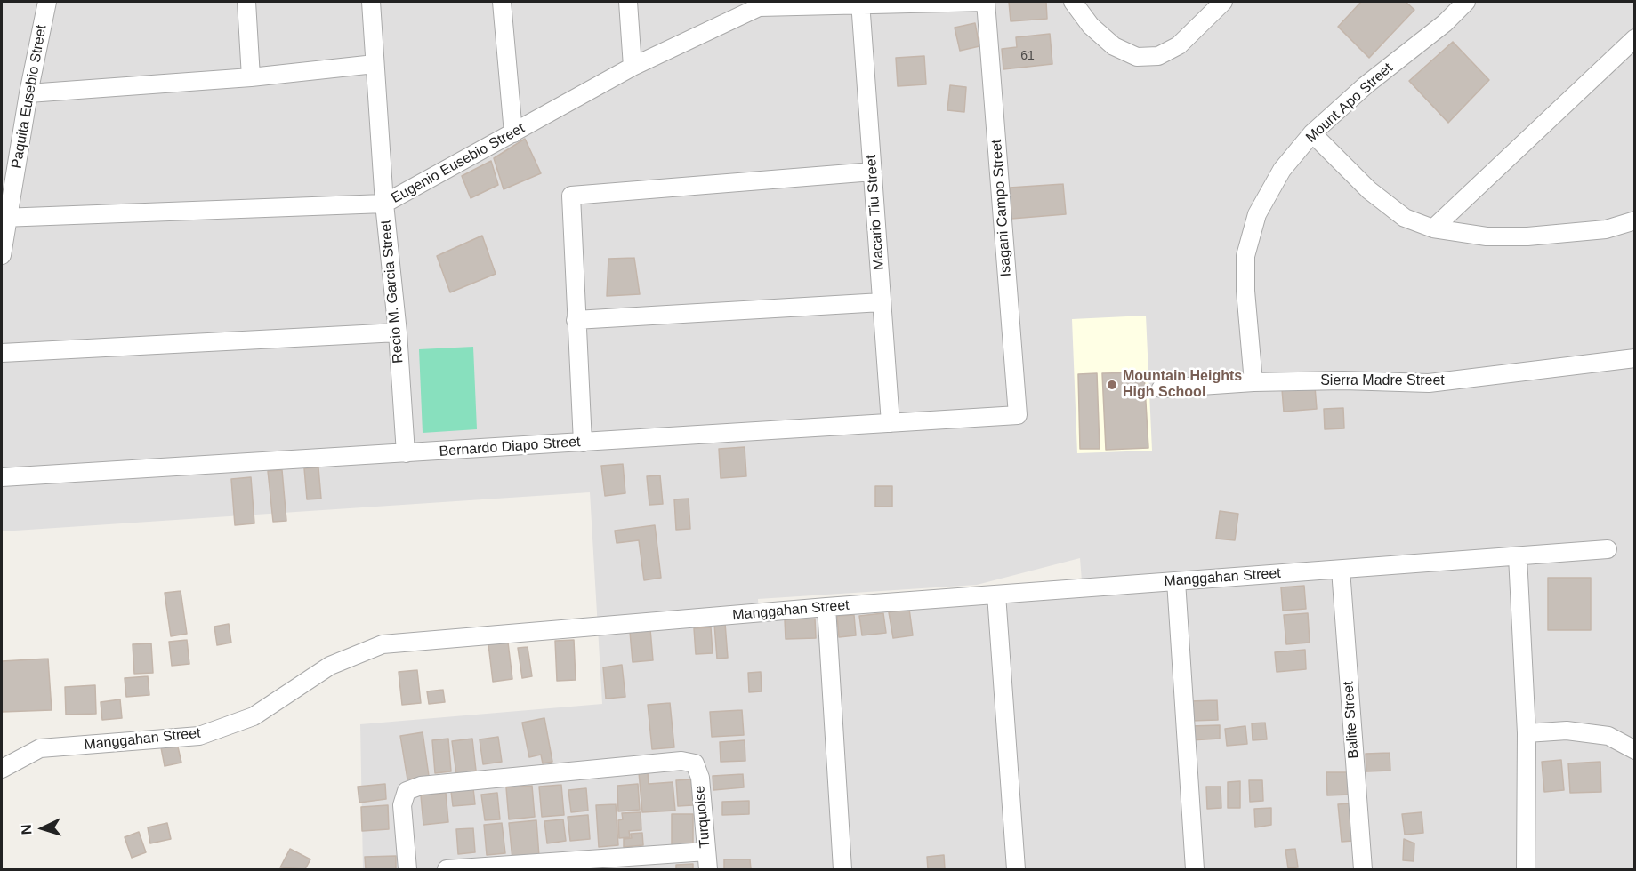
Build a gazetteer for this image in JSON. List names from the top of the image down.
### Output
{
  "streets": {
    "street": [
      "Paquita Eusebio Street",
      "Mount Apo Street",
      "Eugenio Eusebio Street",
      "Isagani Campo Street",
      "Macario Tiu Street",
      "Recio M. Garcia Street",
      "Sierra Madre Street",
      "Bernardo Diapo Street",
      "Manggahan Street",
      "Balite Street",
      "Turquoise"
    ]
  },
  "crossings": [
    ["Paquita Eusebio Street", "Eugenio Eusebio Street"],
    ["Mount Apo Street", "Sierra Madre Street"],
    ["Eugenio Eusebio Street", "Isagani Campo Street"],
    ["Eugenio Eusebio Street", "Macario Tiu Street"],
    ["Eugenio Eusebio Street", "Recio M. Garcia Street"],
    ["Isagani Campo Street", "Bernardo Diapo Street"],
    ["Macario Tiu Street", "Bernardo Diapo Street"],
    ["Recio M. Garcia Street", "Bernardo Diapo Street"],
    ["Manggahan Street", "Balite Street"]
  ],
  "places": ["Mountain Heights High School"],
  "house_numbers": ["61"],
  "north": "left"
}
